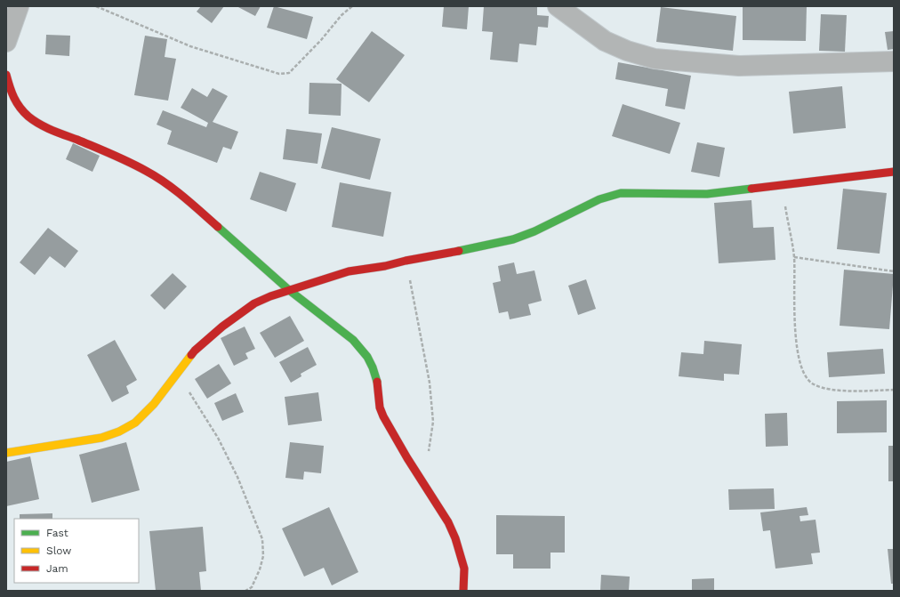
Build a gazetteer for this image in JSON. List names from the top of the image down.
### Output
{
  "legend": ["Fast", "Slow", "Jam"]
}
